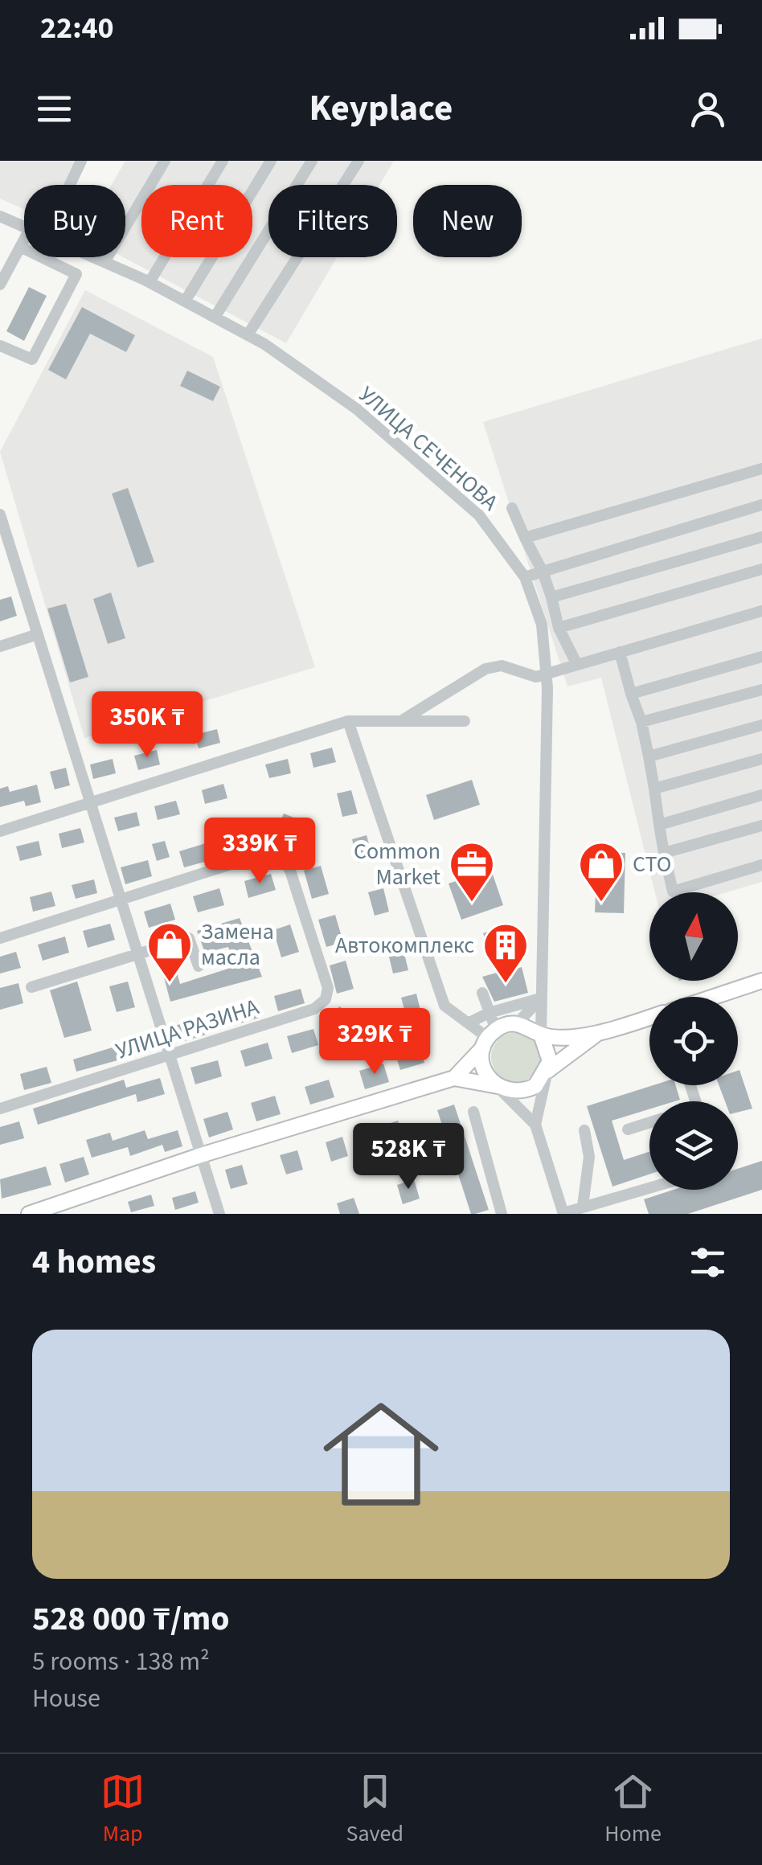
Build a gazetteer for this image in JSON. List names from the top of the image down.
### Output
{
  "streets": {
    "street": ["УЛИЦА СЕЧЕНОВА", "УЛИЦА РАЗИНА"]
  },
  "places": {
    "office": ["Common Market"],
    "shop": ["СТО", "Замена масла"],
    "building": ["Автокомплекс"]
  },
  "north": "top",
  "page": {
    "status": "22:40",
    "header": "Keyplace",
    "chip": [
      "Buy",
      "Rent",
      "Filters",
      "New"
    ],
    "price": [
      "350K ₸",
      "339K ₸",
      "329K ₸",
      "528K ₸"
    ],
    "heading": "4 homes",
    "list": [
      {
        "name": "528 000 ₸/mo",
        "note": "5 rooms · 138 m² · House"
      }
    ],
    "tabs": ["Map", "Saved", "Home"]
  }
}
